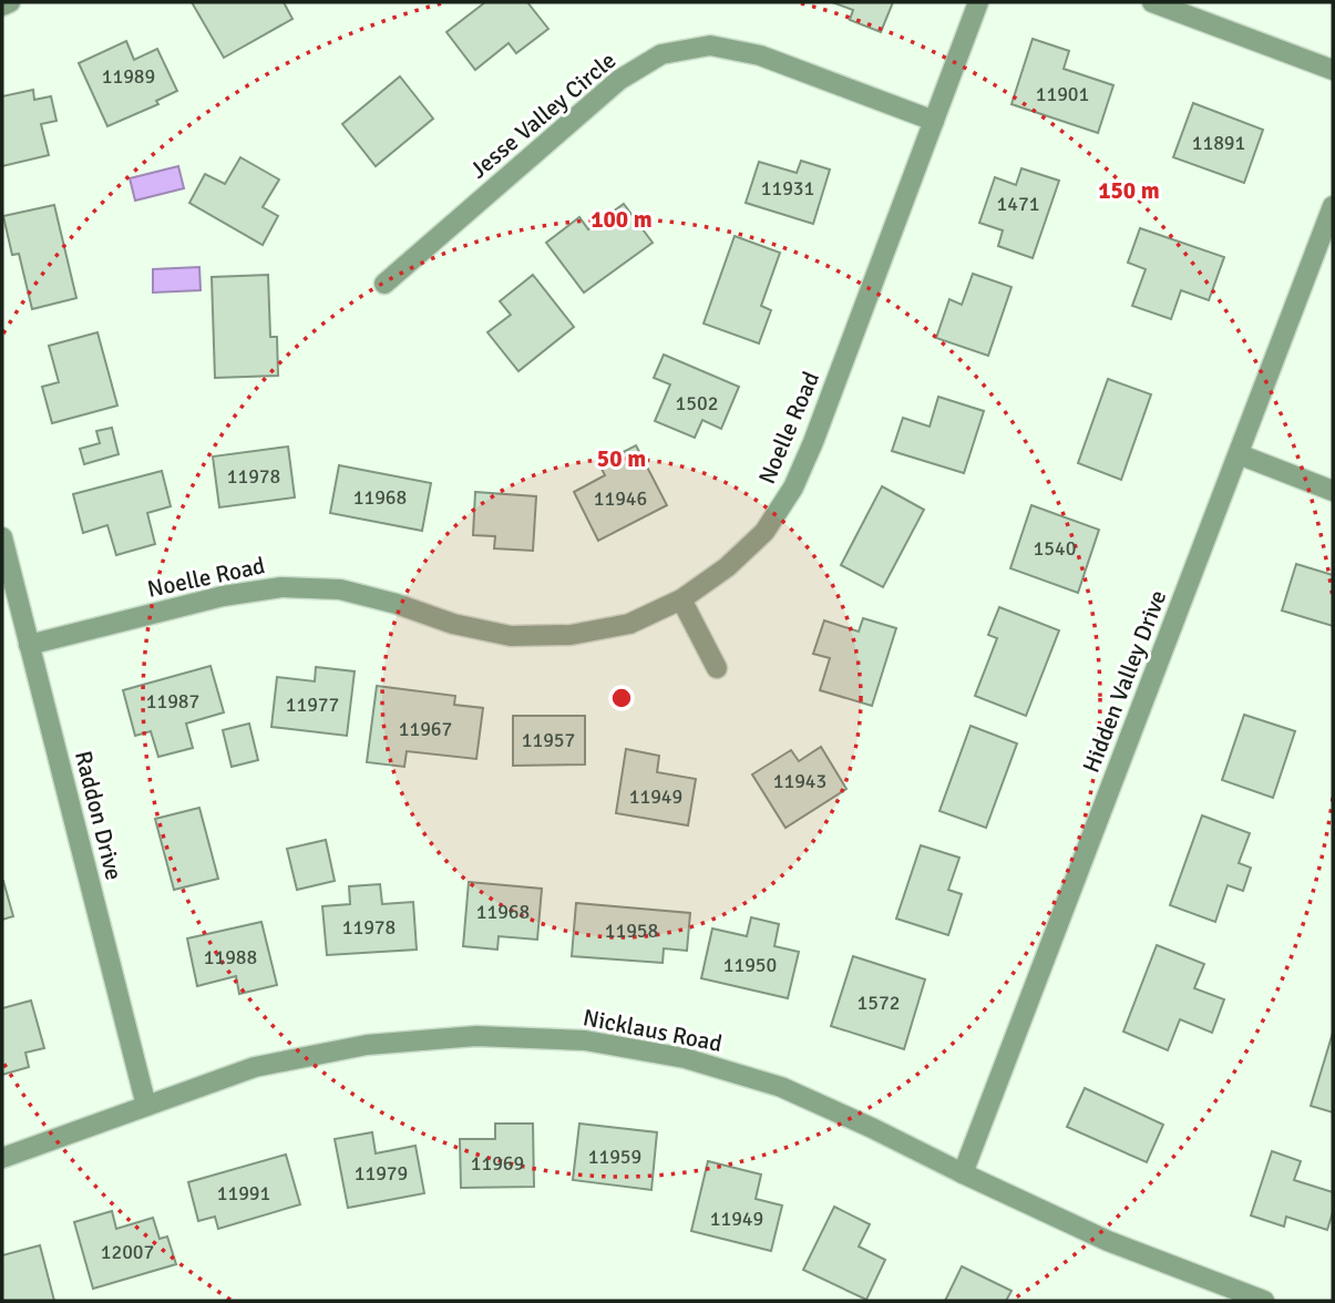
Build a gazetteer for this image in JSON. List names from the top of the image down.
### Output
{
  "streets": {
    "street": [
      "Jesse Valley Circle",
      "Noelle Road",
      "Hidden Valley Drive",
      "Raddon Drive",
      "Nicklaus Road"
    ]
  },
  "crossings": [
    ["Jesse Valley Circle", "Noelle Road"],
    ["Noelle Road", "Raddon Drive"],
    ["Hidden Valley Drive", "Nicklaus Road"],
    ["Raddon Drive", "Nicklaus Road"]
  ],
  "house_numbers": [
    "11989",
    "11901",
    "11891",
    "11931",
    "1471",
    "1502",
    "11978",
    "11968",
    "11946",
    "1540",
    "11987",
    "11977",
    "11967",
    "11957",
    "11943",
    "11949",
    "11968",
    "11978",
    "11958",
    "11988",
    "11950",
    "1572",
    "11959",
    "11969",
    "11979",
    "11991",
    "11949",
    "12007"
  ],
  "rings": ["150 m", "100 m", "50 m"]
}
